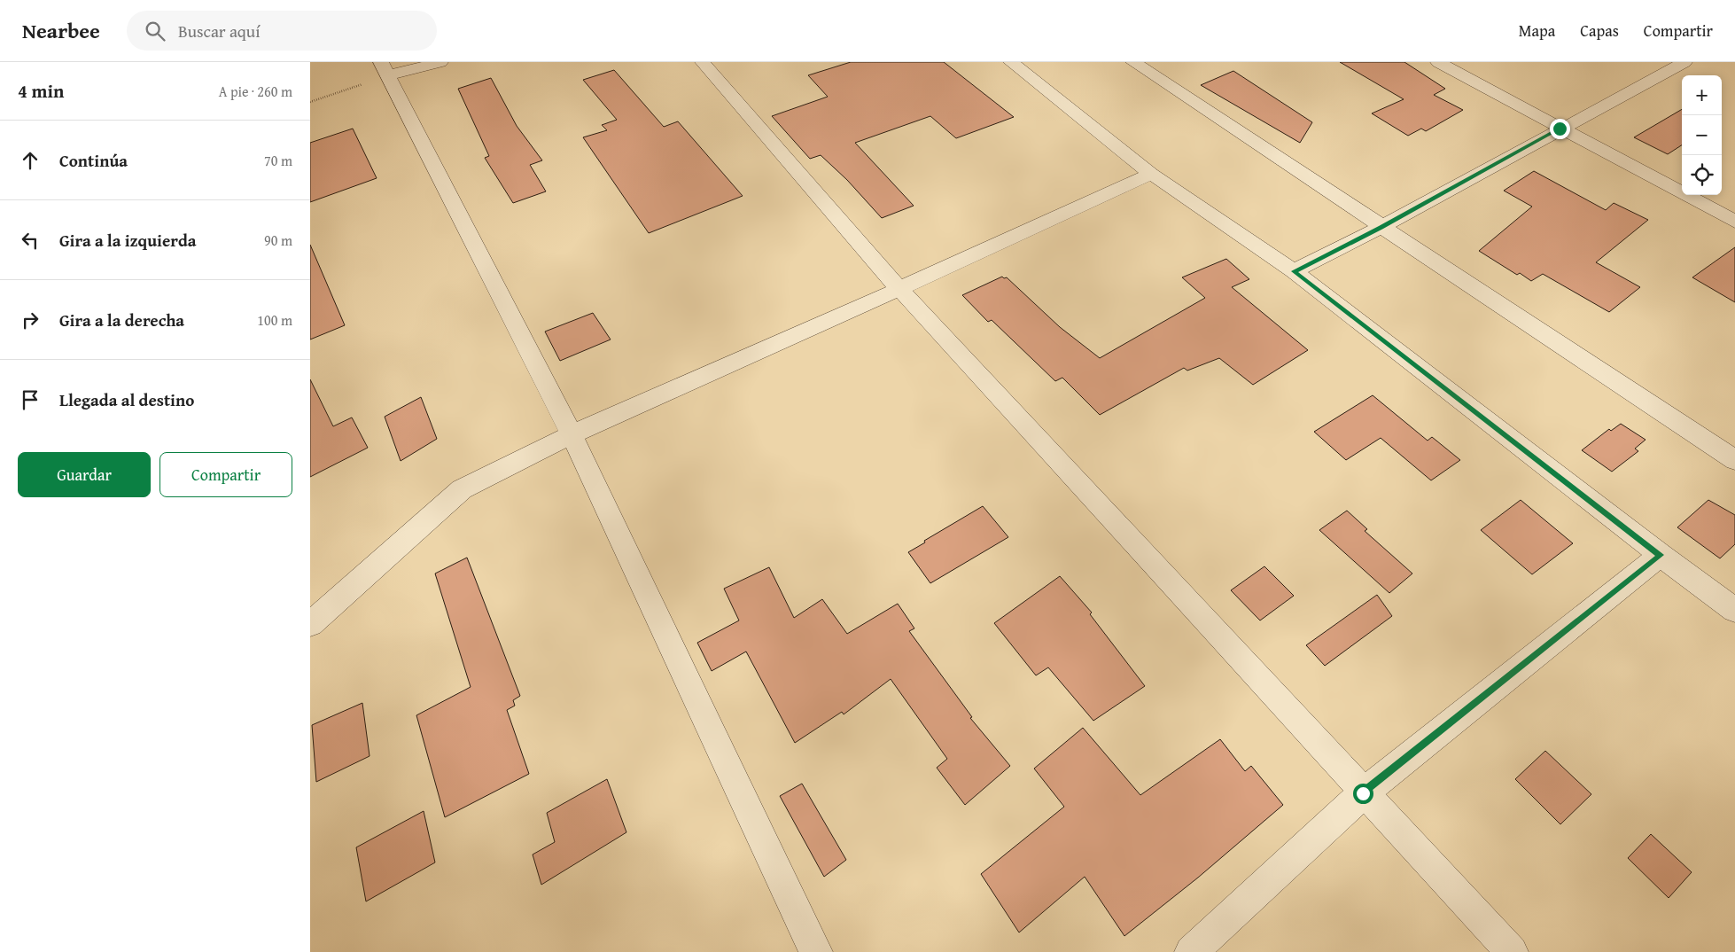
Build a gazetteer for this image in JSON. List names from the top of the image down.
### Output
{
  "page": {
    "header": "Nearbee",
    "search": "Buscar aquí",
    "nav": ["Mapa", "Capas", "Compartir"],
    "heading": ["4 min", "A pie · 260 m"],
    "map_buttons": ["+", "−"],
    "list": [
      ["Continúa", "70 m"],
      ["Gira a la izquierda", "90 m"],
      ["Gira a la derecha", "100 m"],
      "Llegada al destino"
    ],
    "buttons": ["Guardar", "Compartir"]
  }
}
